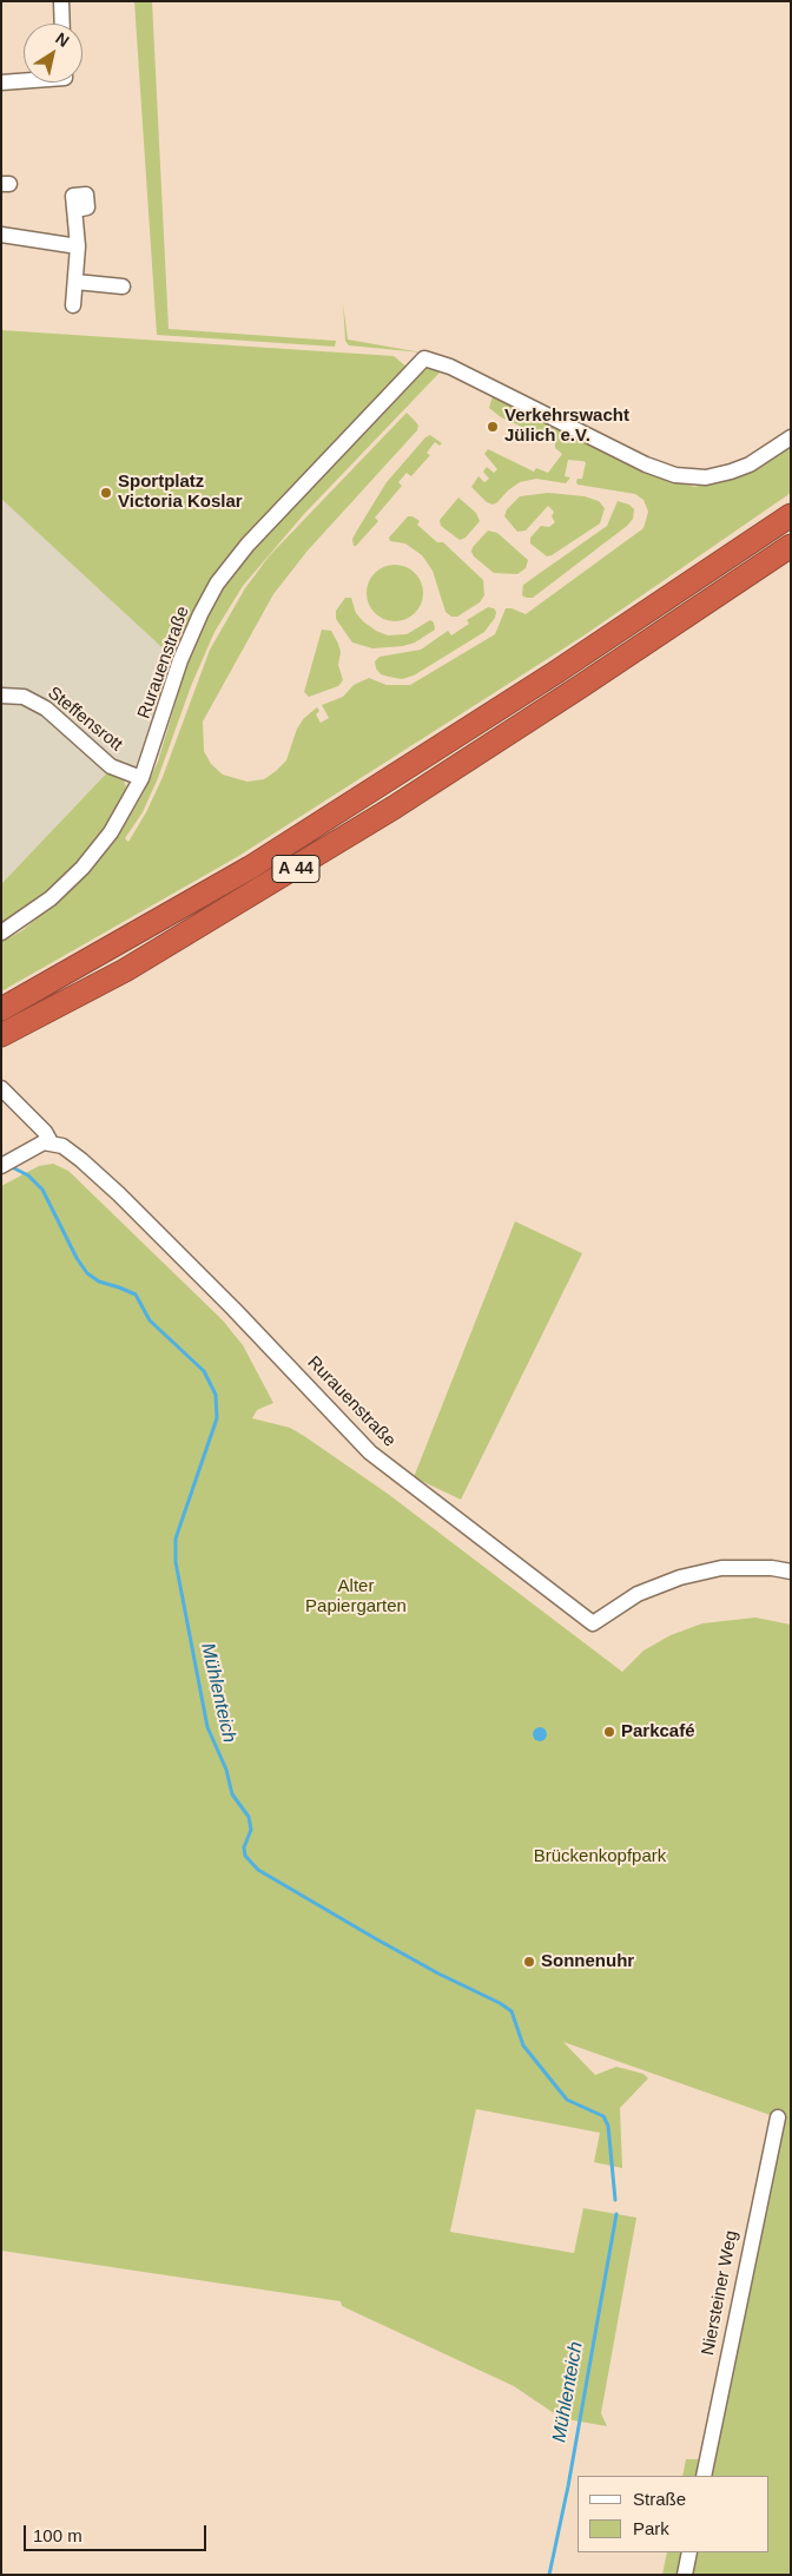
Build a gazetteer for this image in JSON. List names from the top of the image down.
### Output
{
  "streets": {
    "highway": ["A 44"],
    "street": ["Rurauenstraße", "Steffensrott", "Niersteiner Weg"]
  },
  "crossings": [
    ["Rurauenstraße", "Steffensrott"]
  ],
  "water": ["Mühlenteich"],
  "parks": ["Alter Papiergarten", "Brückenkopfpark"],
  "places": [
    "Verkehrswacht Jülich e.V.",
    "Sportplatz Victoria Koslar",
    "Parkcafé",
    "Sonnenuhr"
  ],
  "legend": ["Straße", "Park"],
  "scale_bar": "100 m",
  "north": "top right"
}
